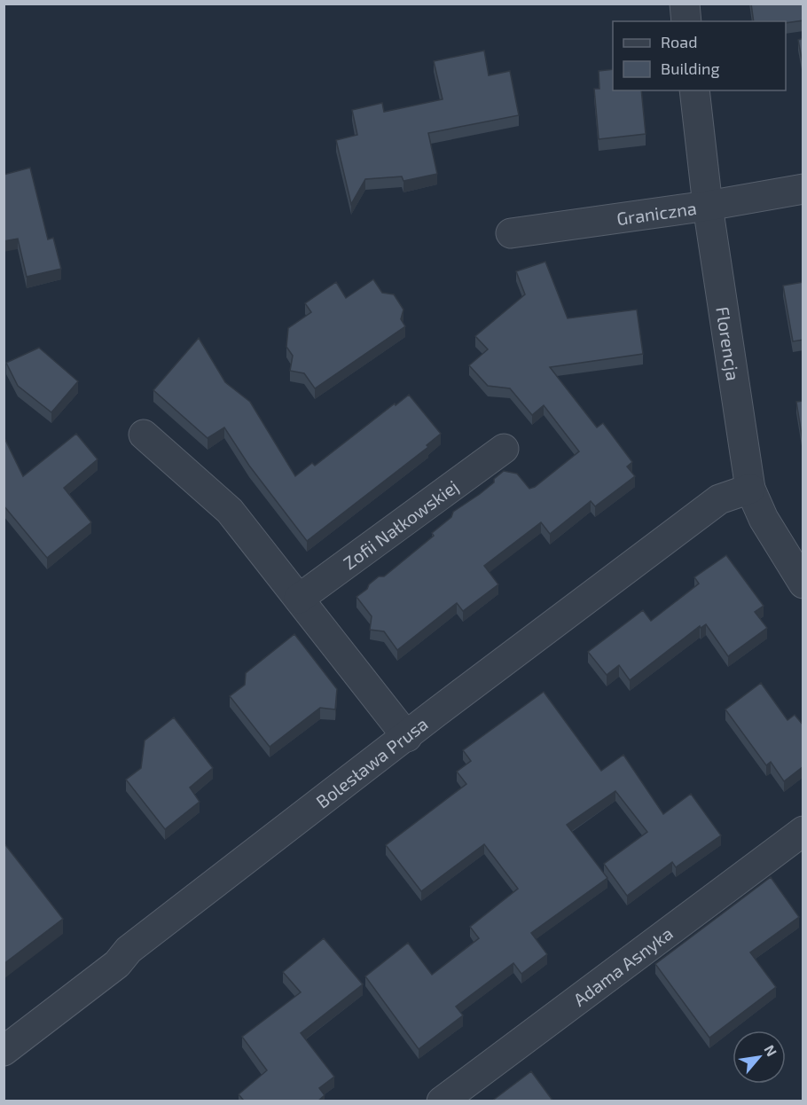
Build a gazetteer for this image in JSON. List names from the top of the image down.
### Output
{
  "streets": {
    "street": [
      "Graniczna",
      "Florencja",
      "Zofii Nałkowskiej",
      "Bolesława Prusa",
      "Adama Asnyka"
    ]
  },
  "crossings": [
    ["Graniczna", "Florencja"],
    ["Florencja", "Bolesława Prusa"]
  ],
  "legend": ["Road", "Building"],
  "north": "top right"
}
